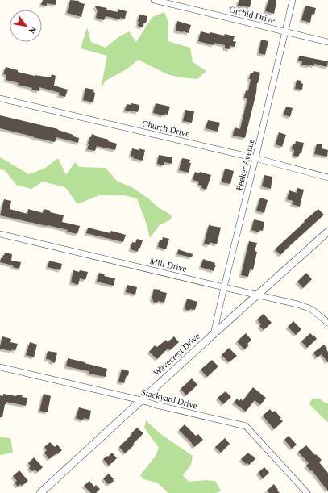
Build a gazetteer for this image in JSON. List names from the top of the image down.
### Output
{
  "streets": {
    "street": [
      "Orchid Drive",
      "Church Drive",
      "Peeker Avenue",
      "Mill Drive",
      "Wavecrest Drive",
      "Stackyard Drive"
    ]
  },
  "crossings": [
    ["Orchid Drive", "Peeker Avenue"],
    ["Church Drive", "Peeker Avenue"],
    ["Peeker Avenue", "Mill Drive"],
    ["Peeker Avenue", "Wavecrest Drive"],
    ["Mill Drive", "Wavecrest Drive"],
    ["Wavecrest Drive", "Stackyard Drive"]
  ],
  "north": "bottom right"
}
